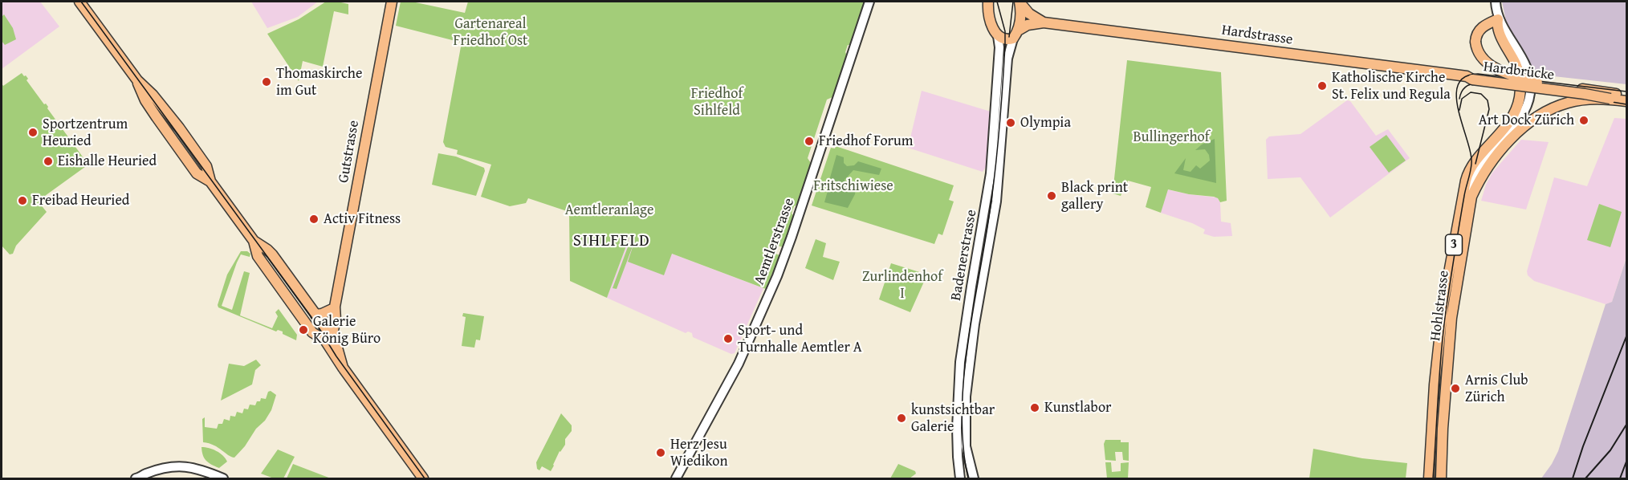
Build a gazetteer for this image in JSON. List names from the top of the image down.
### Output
{
  "streets": {
    "main road": [
      "Hardstrasse",
      "Hardbrücke",
      "Gutstrasse",
      "3",
      "Hohlstrasse"
    ],
    "street": ["Aemtlerstrasse", "Badenerstrasse"]
  },
  "crossings": [
    ["Hardstrasse", "Hardbrücke"],
    ["Hardstrasse", "Badenerstrasse"],
    ["Hardbrücke", "Hohlstrasse"]
  ],
  "districts": ["SIHLFELD"],
  "parks": [
    "Gartenareal Friedhof Ost",
    "Friedhof Sihlfeld",
    "Bullingerhof",
    "Fritschiwiese",
    "Aemtleranlage",
    "Zurlindenhof I"
  ],
  "places": [
    "Thomaskirche im Gut",
    "Katholische Kirche St. Felix und Regula",
    "Art Dock Zürich",
    "Olympia",
    "Sportzentrum Heuried",
    "Friedhof Forum",
    "Eishalle Heuried",
    "Black print gallery",
    "Freibad Heuried",
    "Activ Fitness",
    "Galerie König Büro",
    "Sport- und Turnhalle Aemtler A",
    "Arnis Club Zürich",
    "Kunstlabor",
    "kunstsichtbar Galerie",
    "Herz Jesu Wiedikon"
  ]
}
